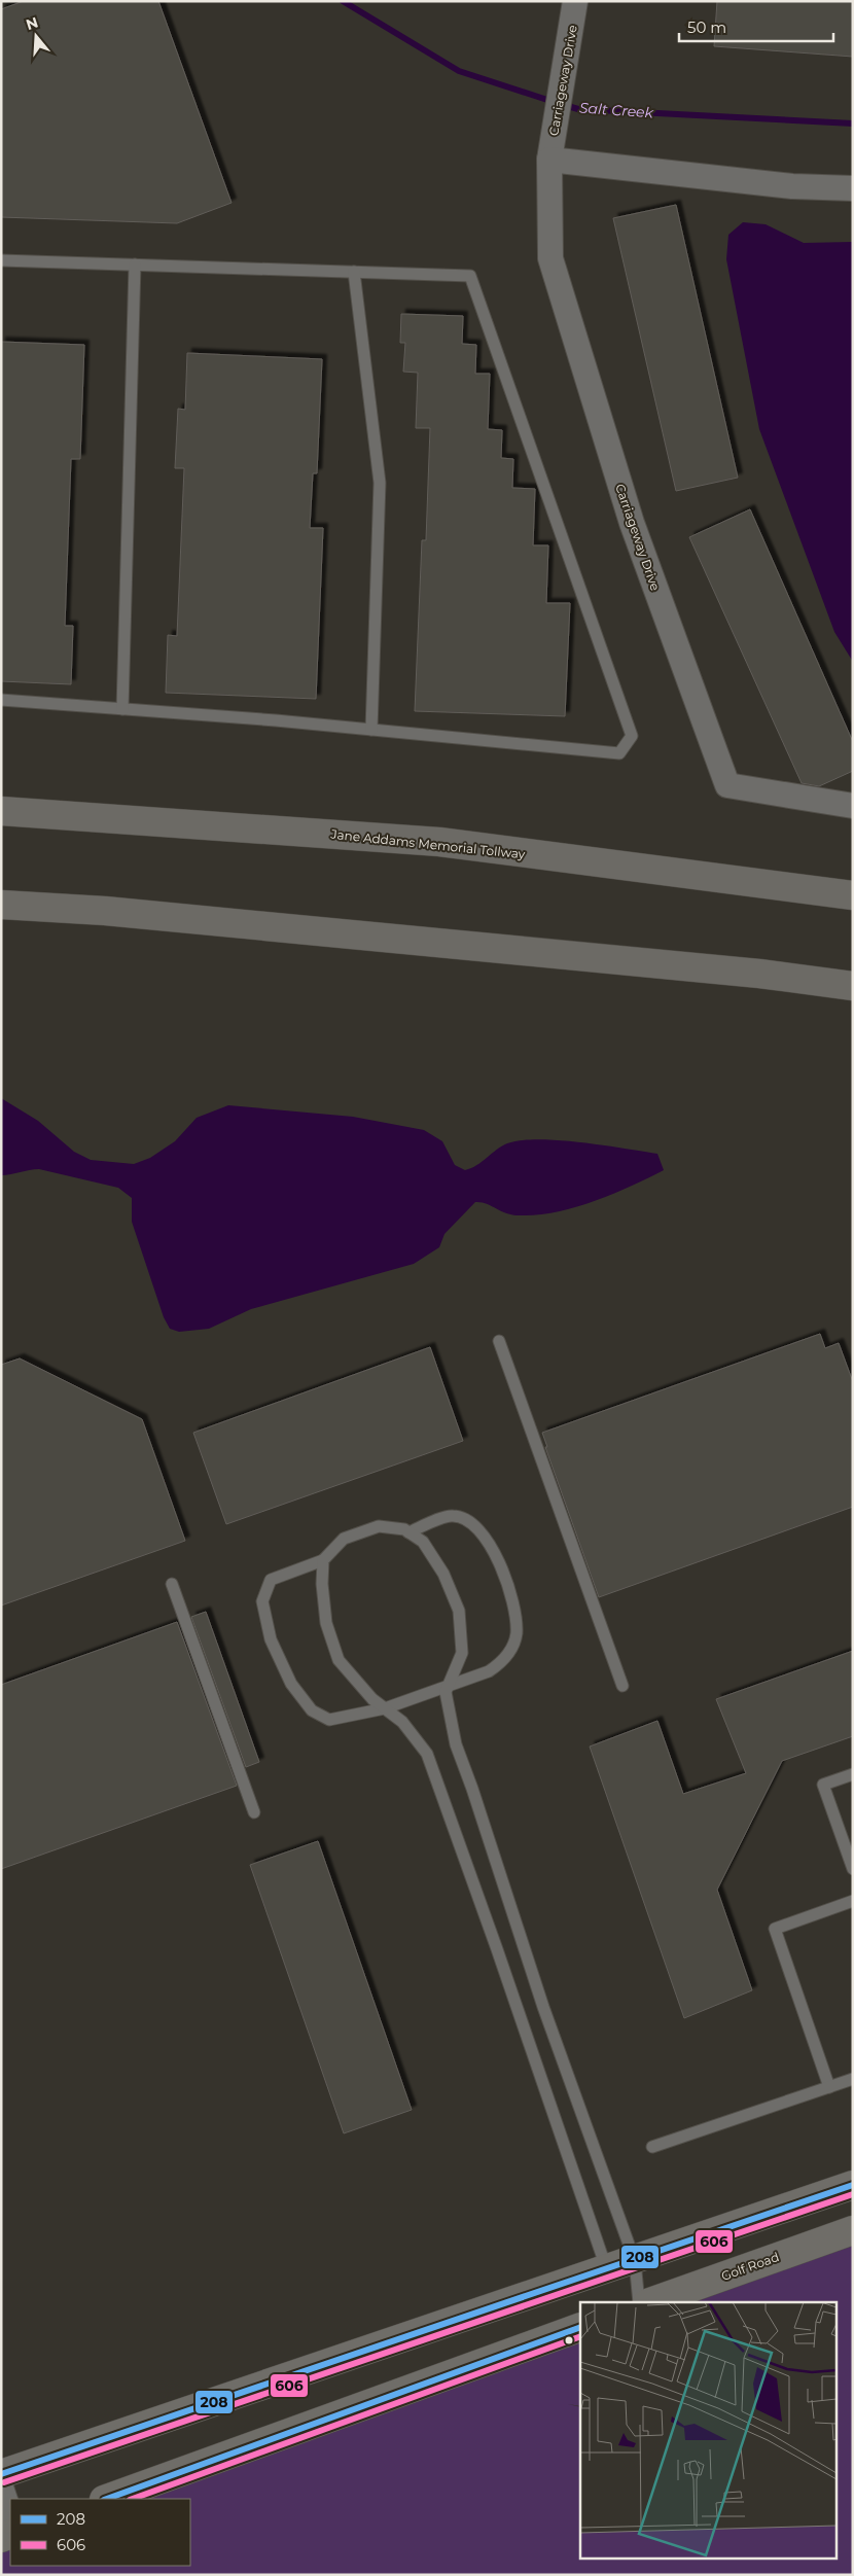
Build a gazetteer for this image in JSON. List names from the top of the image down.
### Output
{
  "streets": {
    "highway": ["Jane Addams Memorial Tollway"],
    "main road": ["Golf Road"],
    "street": ["Carriageway Drive"]
  },
  "water": ["Salt Creek"],
  "lines": ["transit line 208", "transit line 606"],
  "legend": ["208", "606"],
  "scale_bar": "50 m",
  "north": "top"
}
